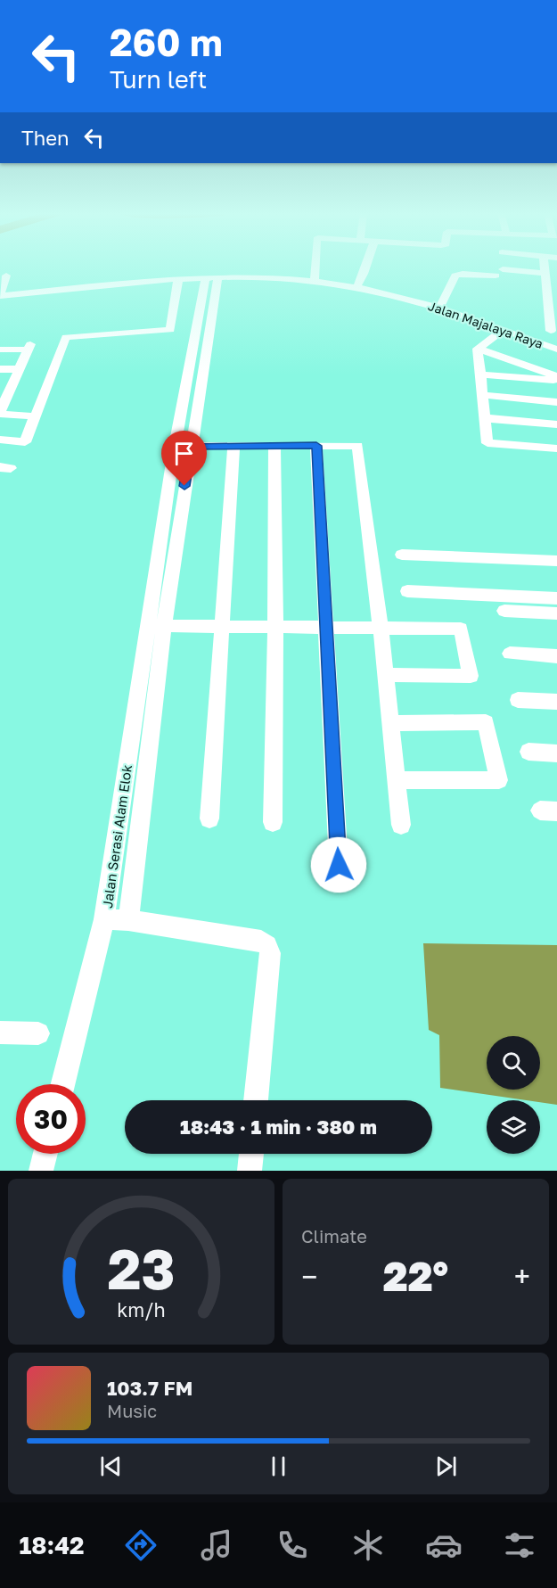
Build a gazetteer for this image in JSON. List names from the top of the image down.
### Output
{
  "streets": {
    "street": ["Jalan Majalaya Raya", "Jalan Serasi Alam Elok"]
  },
  "crossings": [
    ["Jalan Majalaya Raya", "Jalan Serasi Alam Elok"]
  ],
  "page": {
    "turn": ["260 m", "Turn left"],
    "then": "Then",
    "limit": "30",
    "trip": "18:43 · 1 min · 380 m",
    "tile": "Climate",
    "heat": ["−", "22°", "+"],
    "song": ["103.7 FM", "Music"],
    "tabs": "18:42",
    "gauge": ["23", "km/h"]
  }
}
